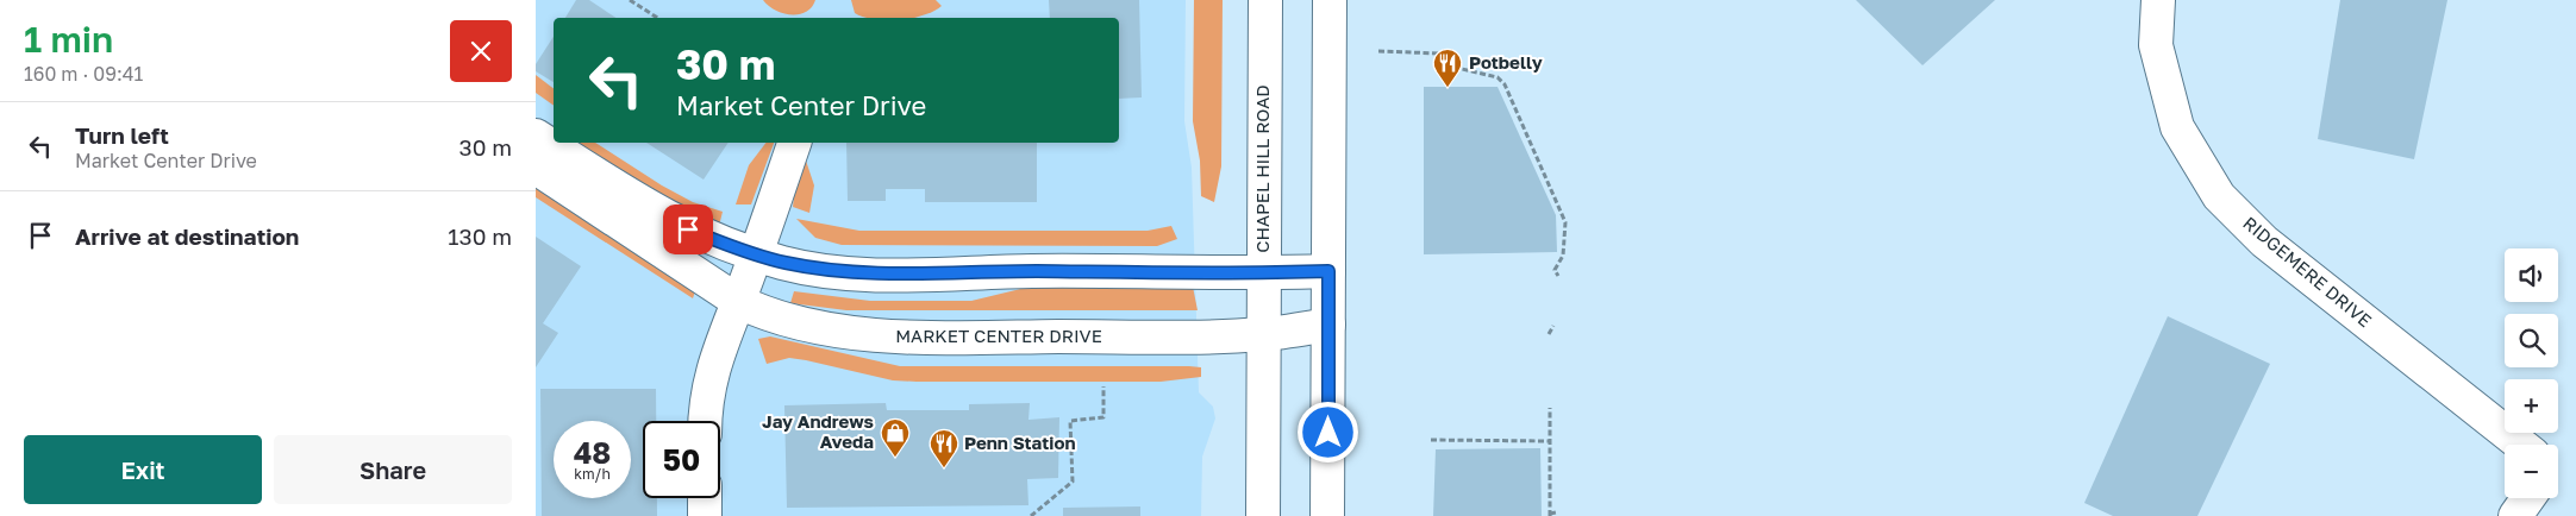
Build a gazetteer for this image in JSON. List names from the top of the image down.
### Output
{
  "streets": {
    "street": ["CHAPEL HILL ROAD", "RIDGEMERE DRIVE", "MARKET CENTER DRIVE"]
  },
  "crossings": [
    ["CHAPEL HILL ROAD", "MARKET CENTER DRIVE"]
  ],
  "places": {
    "restaurant": ["Potbelly", "Penn Station"],
    "shop": ["Jay Andrews Aveda"]
  },
  "page": {
    "heading": ["1 min", "160 m · 09:41"],
    "turn": ["30 m", "Market Center Drive"],
    "list": [
      {
        "name": "Turn left",
        "note": "Market Center Drive",
        "value": "30 m"
      },
      {
        "name": "Arrive at destination",
        "value": "130 m"
      }
    ],
    "map_buttons": ["+", "−"],
    "speed": "48 km/h",
    "limit": "50",
    "buttons": ["Exit", "Share"]
  }
}
